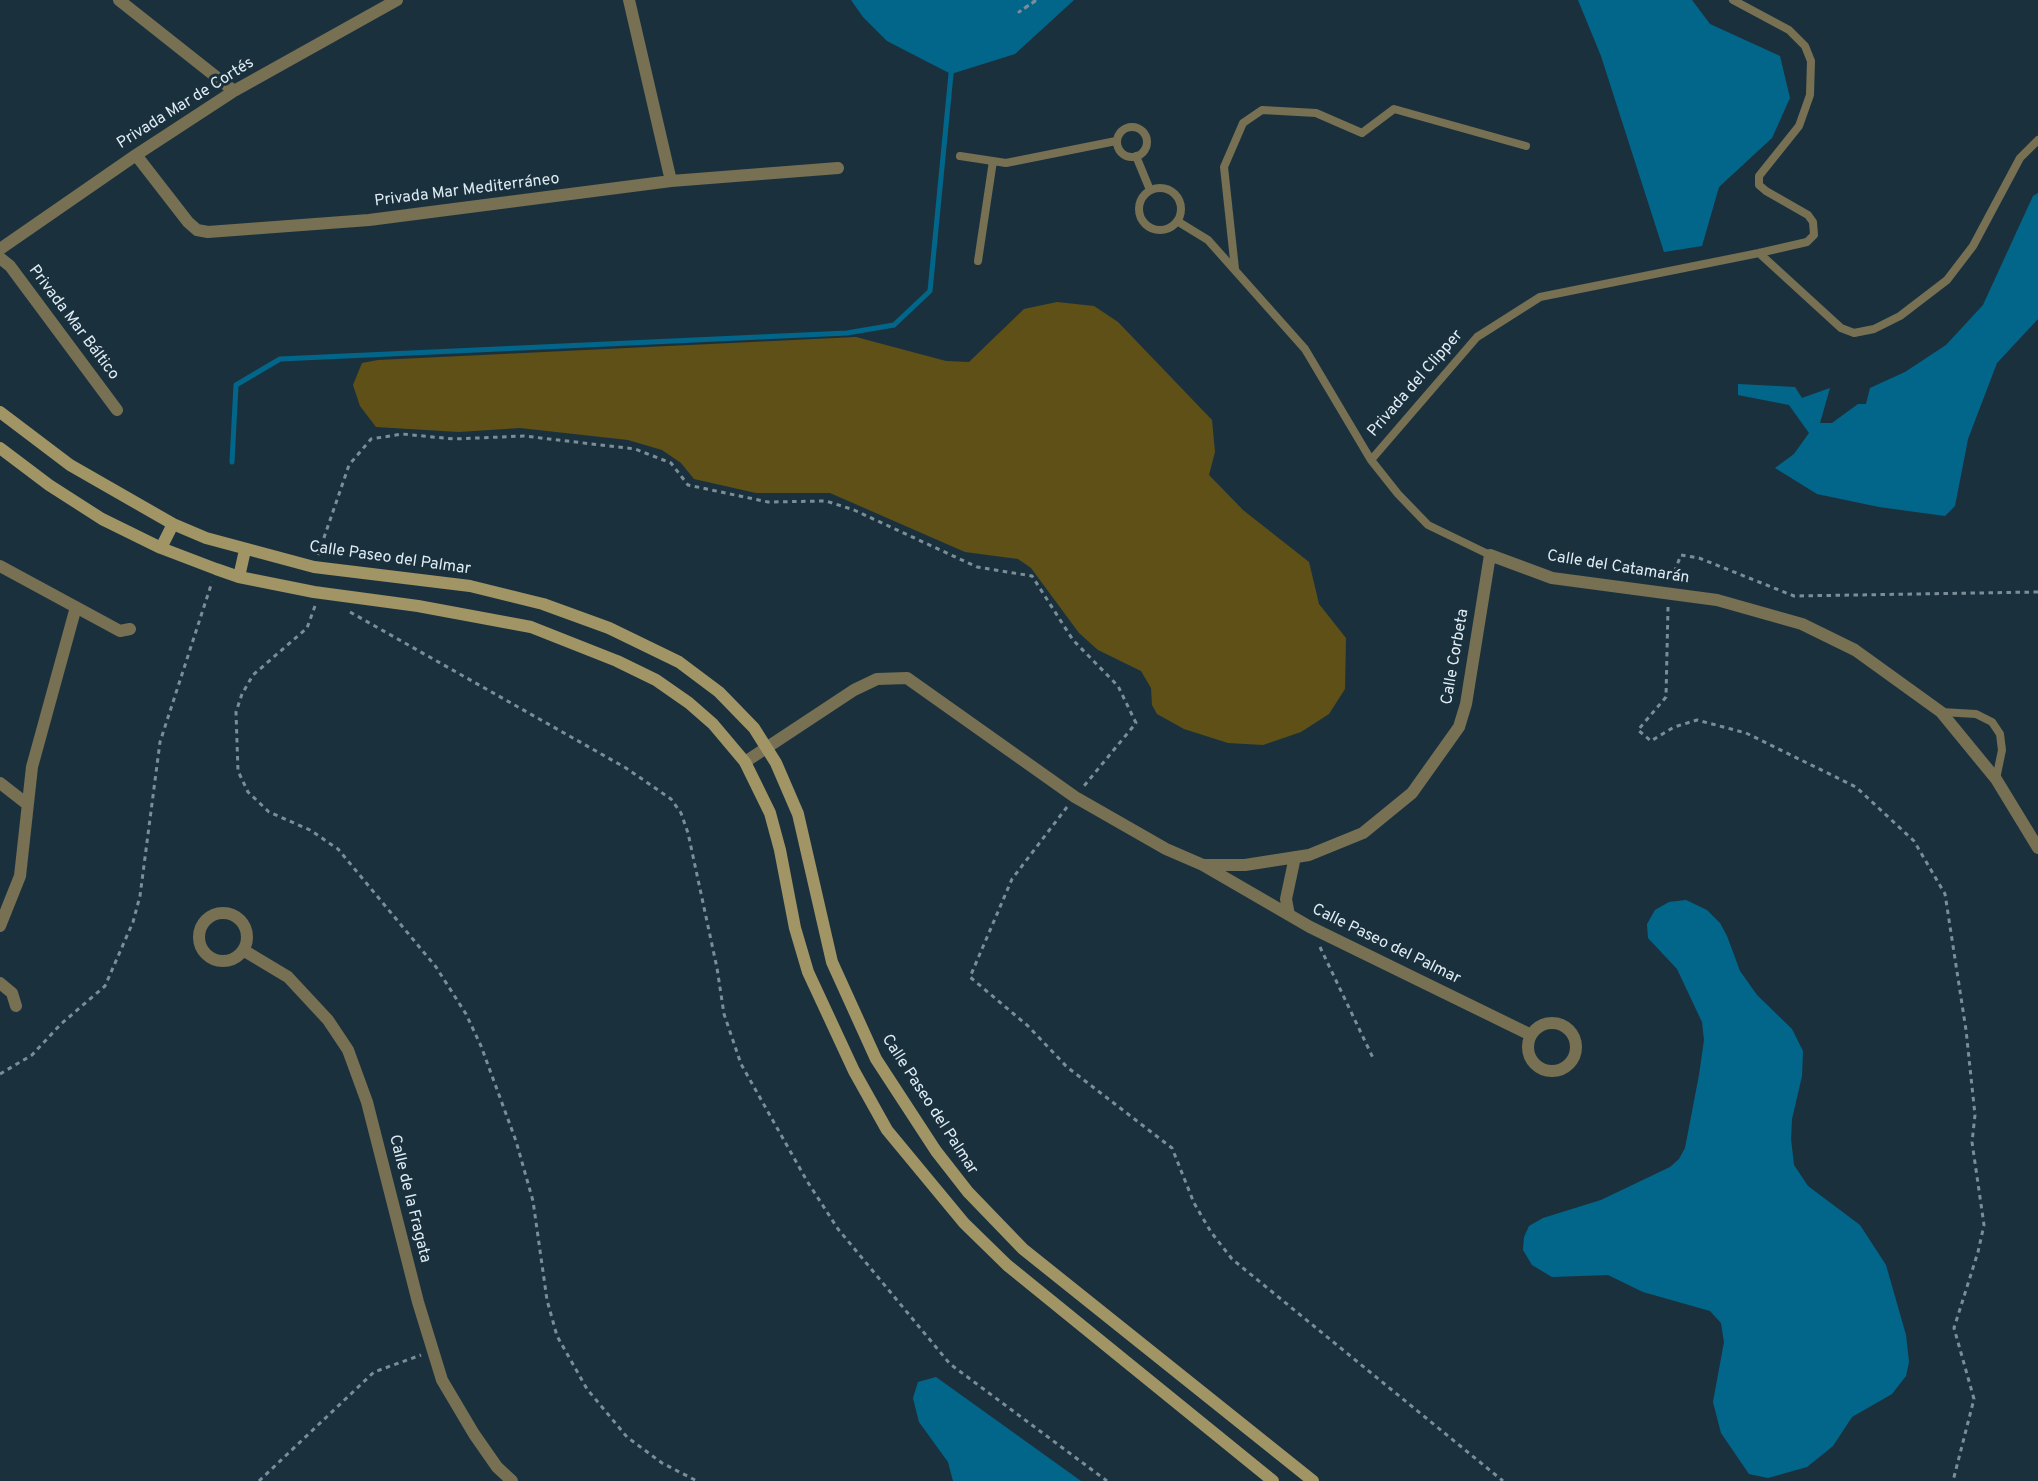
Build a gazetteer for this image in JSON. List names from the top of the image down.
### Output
{
  "streets": {
    "street": [
      "Privada Mar de Cortés",
      "Privada Mar Mediterráneo",
      "Privada Mar Báltico",
      "Calle Paseo del Palmar",
      "Calle del Catamarán",
      "Calle Corbeta",
      "Calle de la Fragata"
    ],
    "lane": ["Privada del Clipper"]
  },
  "crossings": [
    ["Privada Mar de Cortés", "Privada Mar Mediterráneo"],
    ["Privada del Clipper", "Calle del Catamarán"],
    ["Calle Paseo del Palmar", "Calle Corbeta"],
    ["Calle del Catamarán", "Calle Corbeta"]
  ]
}
